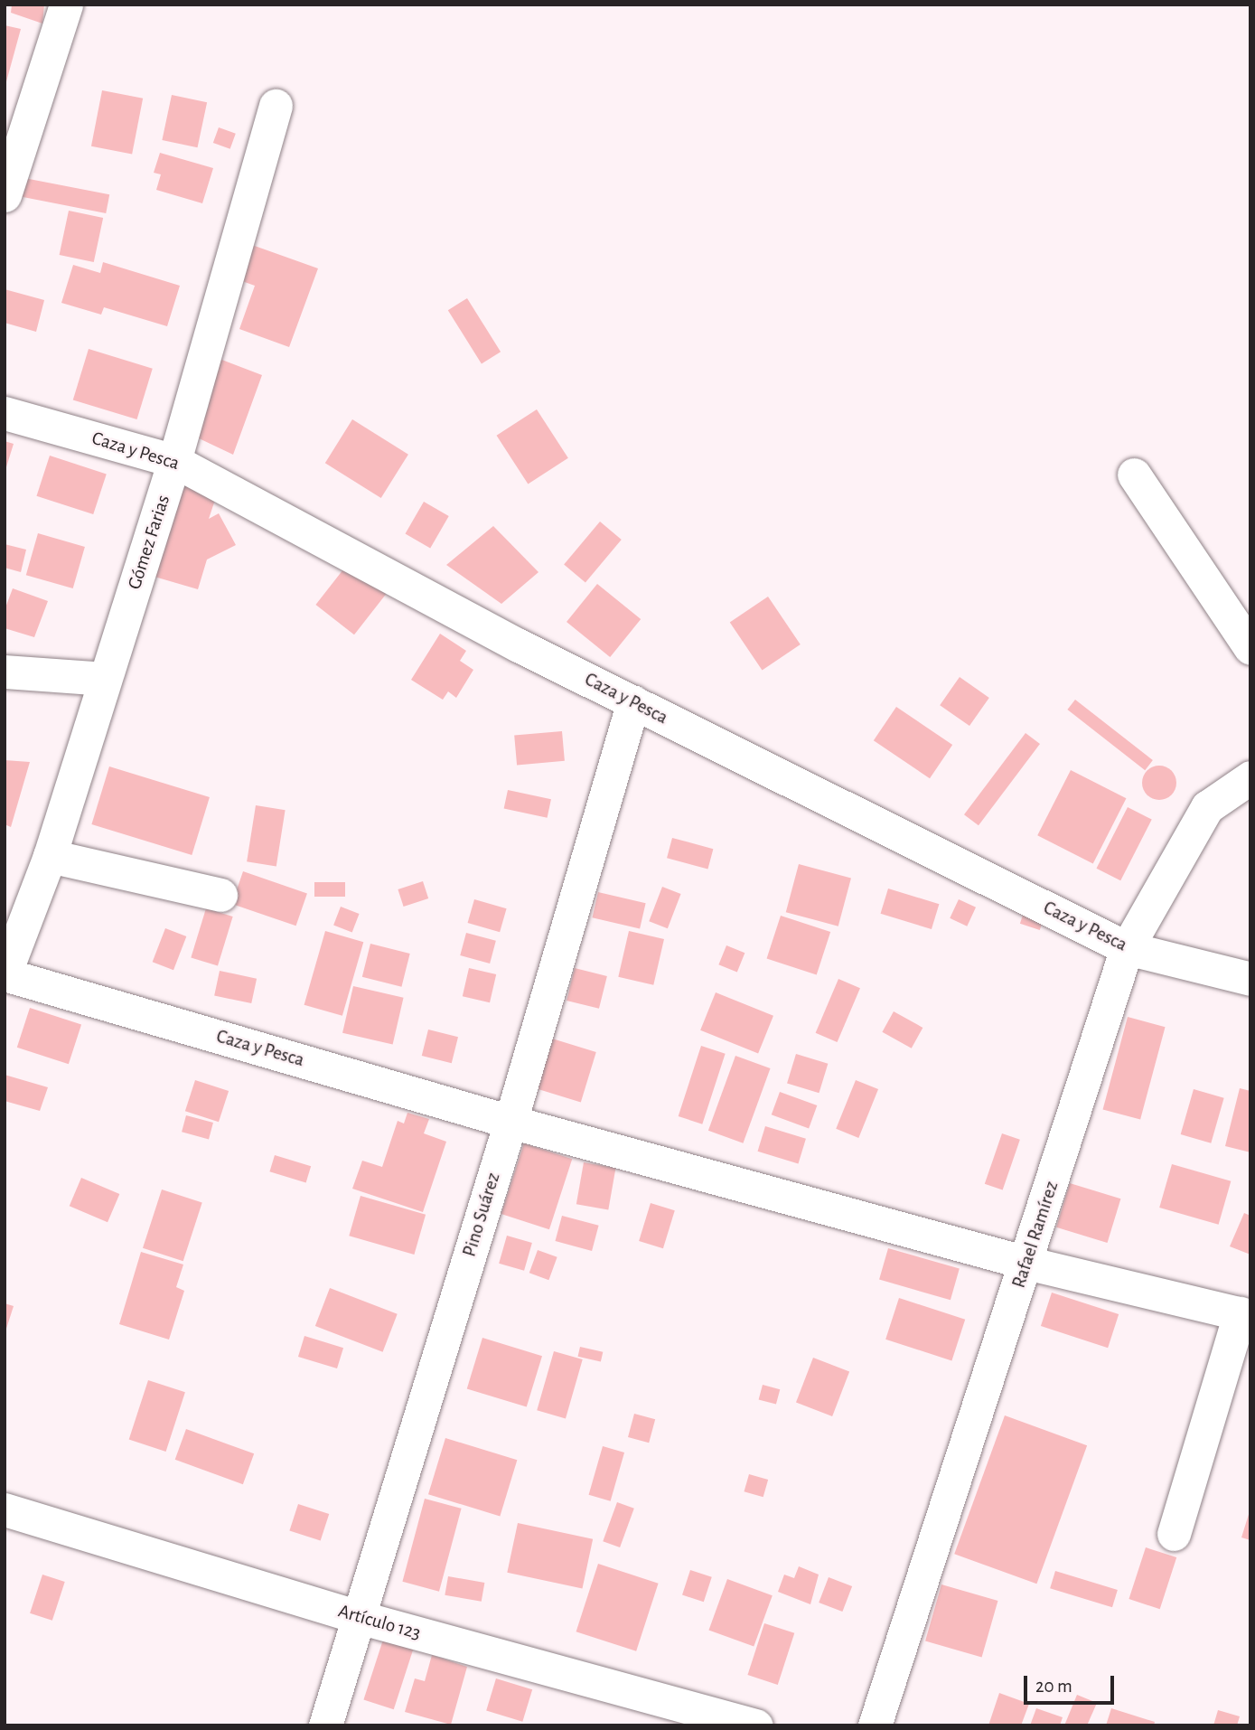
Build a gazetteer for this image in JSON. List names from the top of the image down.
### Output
{
  "streets": {
    "street": [
      "Caza y Pesca",
      "Gómez Farias",
      "Pino Suárez",
      "Rafael Ramírez",
      "Artículo 123"
    ]
  },
  "crossings": [
    ["Caza y Pesca", "Gómez Farias"],
    ["Caza y Pesca", "Pino Suárez"],
    ["Caza y Pesca", "Rafael Ramírez"],
    ["Pino Suárez", "Artículo 123"]
  ],
  "scale_bar": "20 m"
}
